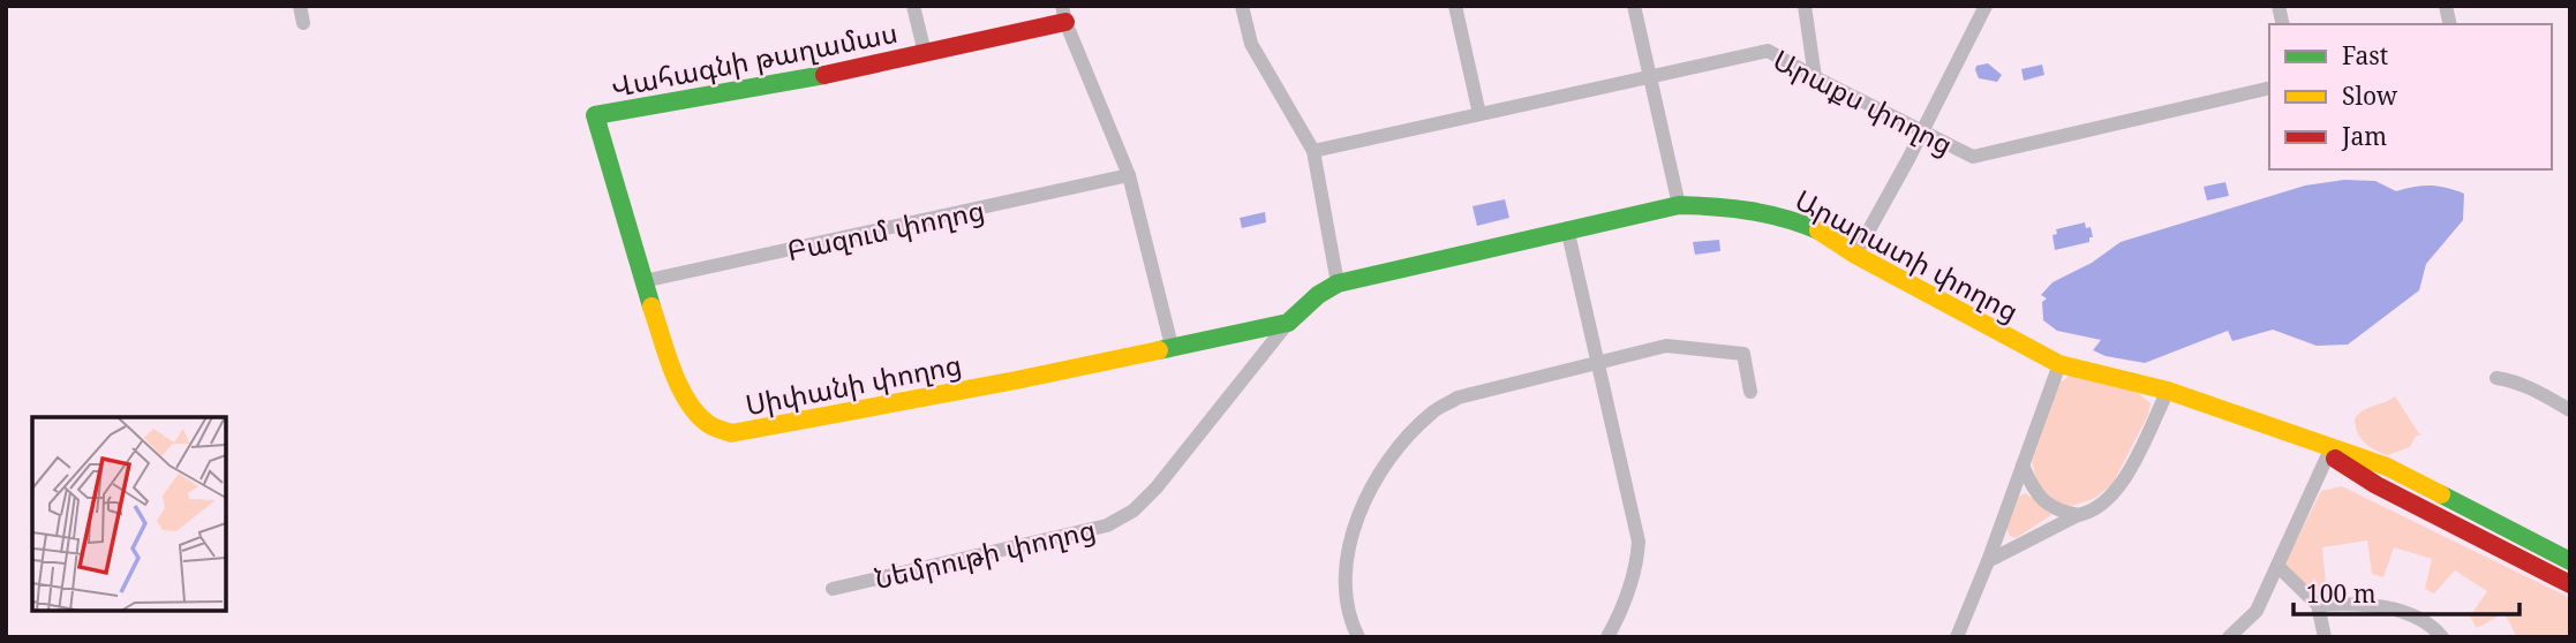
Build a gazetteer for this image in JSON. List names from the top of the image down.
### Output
{
  "streets": {
    "street": [
      "Վահագնի թաղամաս",
      "Արաքս փողոց",
      "Բազում փողոց",
      "Արարատի փողոց",
      "Սիփանի փողոց",
      "Նեմրութի փողոց"
    ]
  },
  "crossings": [
    ["Վահագնի թաղամաս", "Սիփանի փողոց"],
    ["Բազում փողոց", "Սիփանի փողոց"],
    ["Արարատի փողոց", "Սիփանի փողոց"],
    ["Արարատի փողոց", "Նեմրութի փողոց"],
    ["Սիփանի փողոց", "Նեմրութի փողոց"]
  ],
  "legend": ["Fast", "Slow", "Jam"],
  "scale_bar": "100 m"
}
